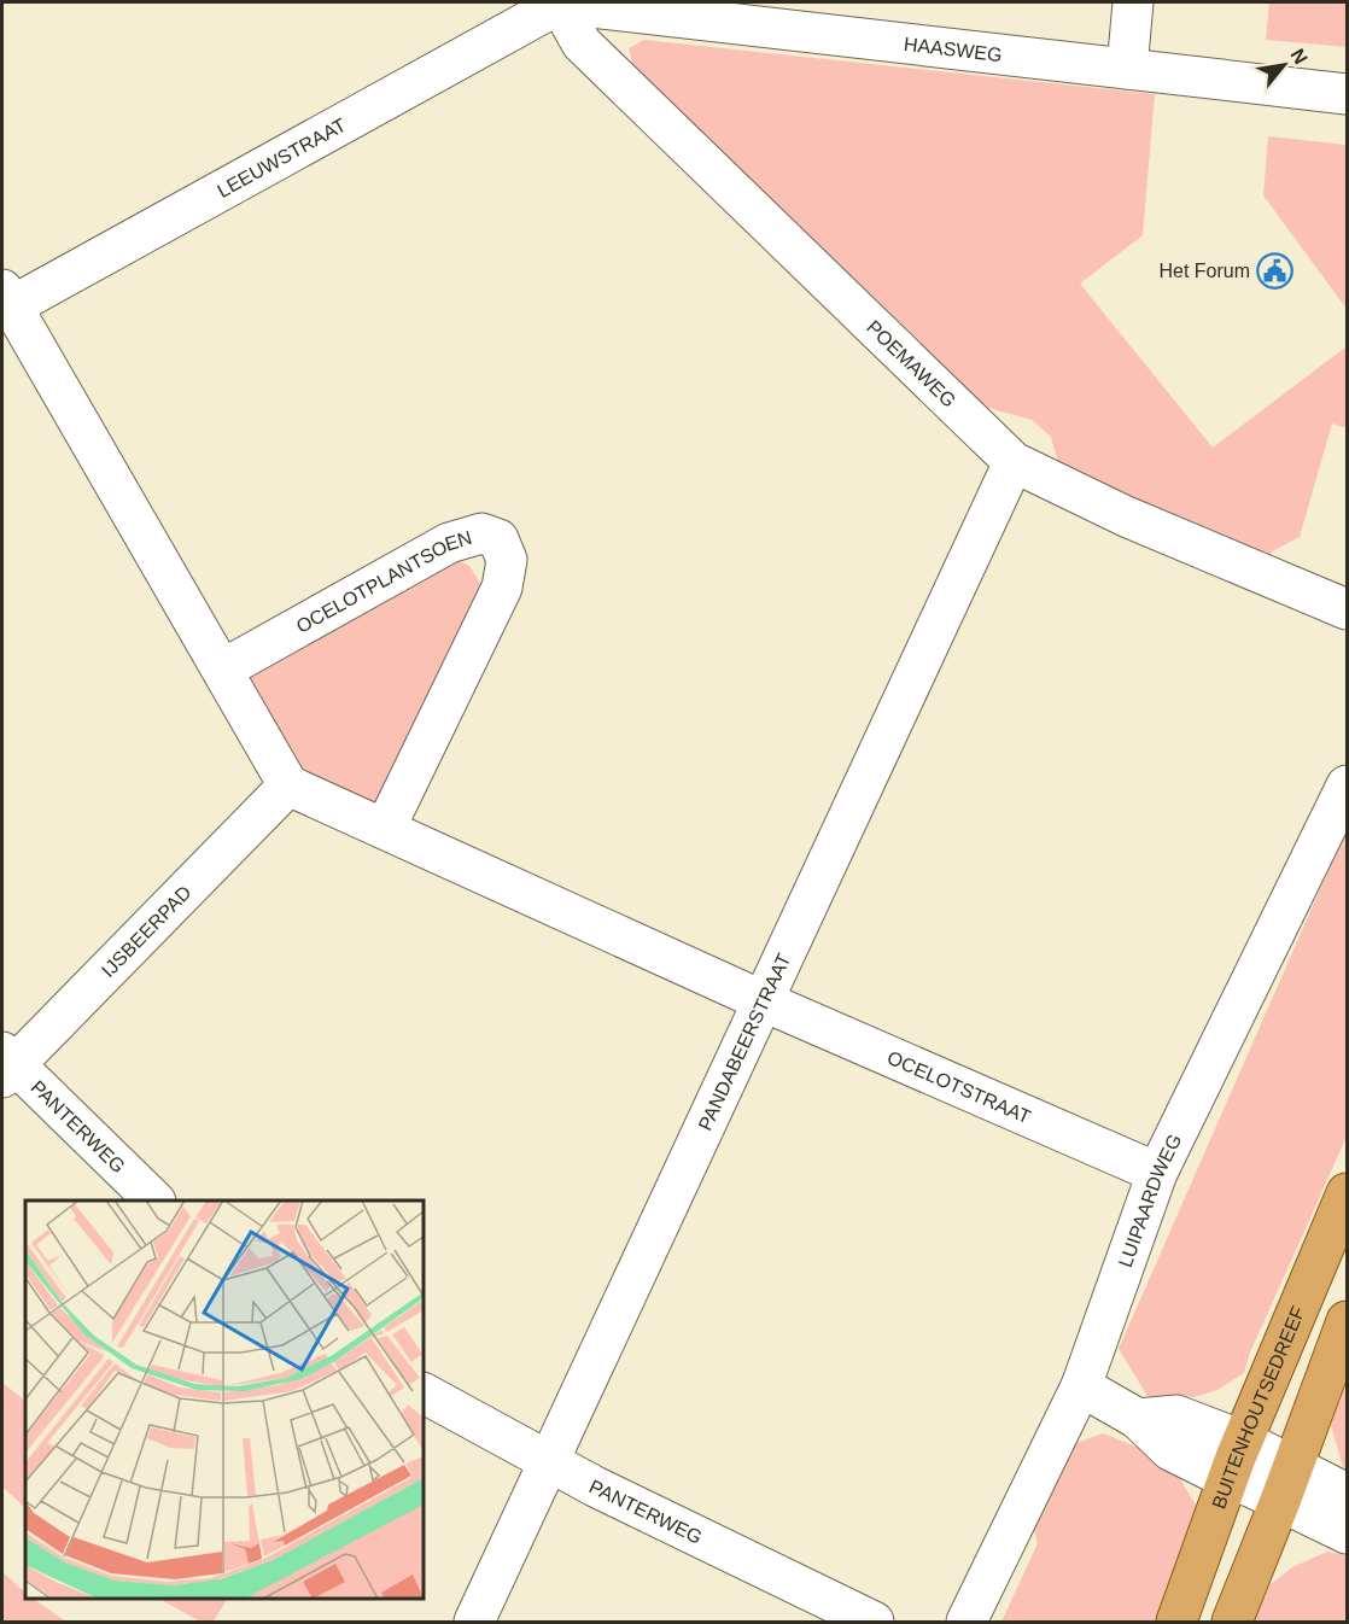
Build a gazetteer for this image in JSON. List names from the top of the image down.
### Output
{
  "streets": {
    "main road": ["BUITENHOUTSEDREEF"],
    "street": [
      "HAASWEG",
      "LEEUWSTRAAT",
      "POEMAWEG",
      "OCELOTPLANTSOEN",
      "IJSBEERPAD",
      "PANDABEERSTRAAT",
      "OCELOTSTRAAT",
      "PANTERWEG",
      "LUIPAARDWEG"
    ]
  },
  "crossings": [
    ["HAASWEG", "LEEUWSTRAAT"],
    ["HAASWEG", "POEMAWEG"],
    ["LEEUWSTRAAT", "POEMAWEG"],
    ["POEMAWEG", "PANDABEERSTRAAT"],
    ["IJSBEERPAD", "PANTERWEG"],
    ["PANDABEERSTRAAT", "OCELOTSTRAAT"],
    ["PANDABEERSTRAAT", "PANTERWEG"],
    ["OCELOTSTRAAT", "LUIPAARDWEG"]
  ],
  "places": {
    "public building": ["Het Forum"]
  },
  "north": "top right"
}
